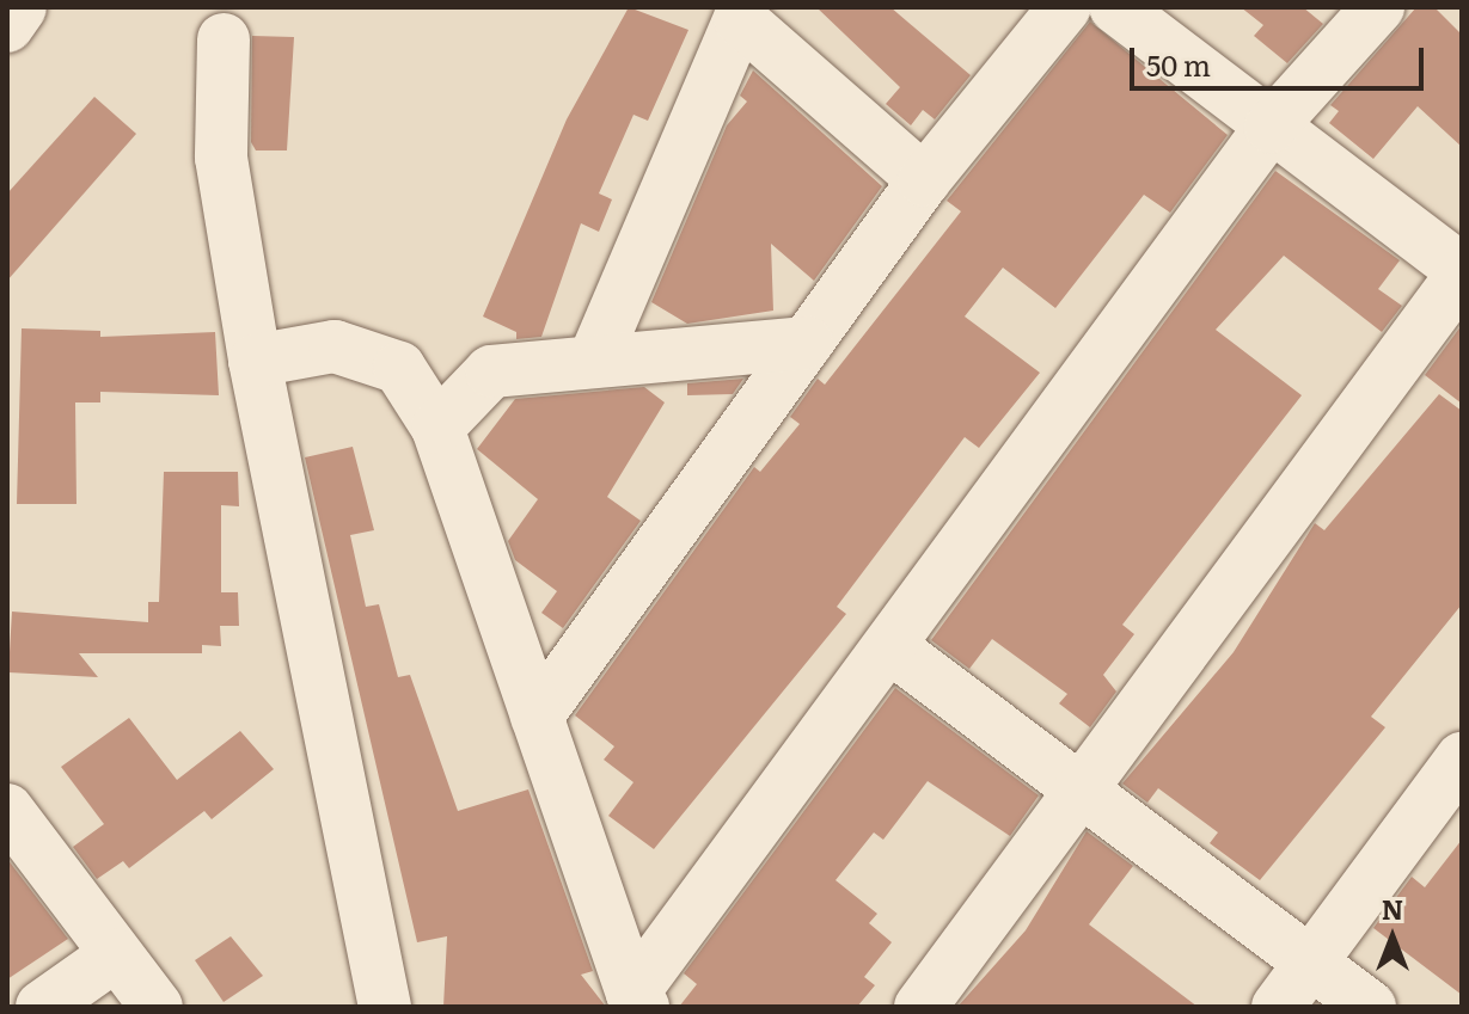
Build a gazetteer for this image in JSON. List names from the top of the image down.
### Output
{
  "scale_bar": "50 m",
  "north": "top"
}
